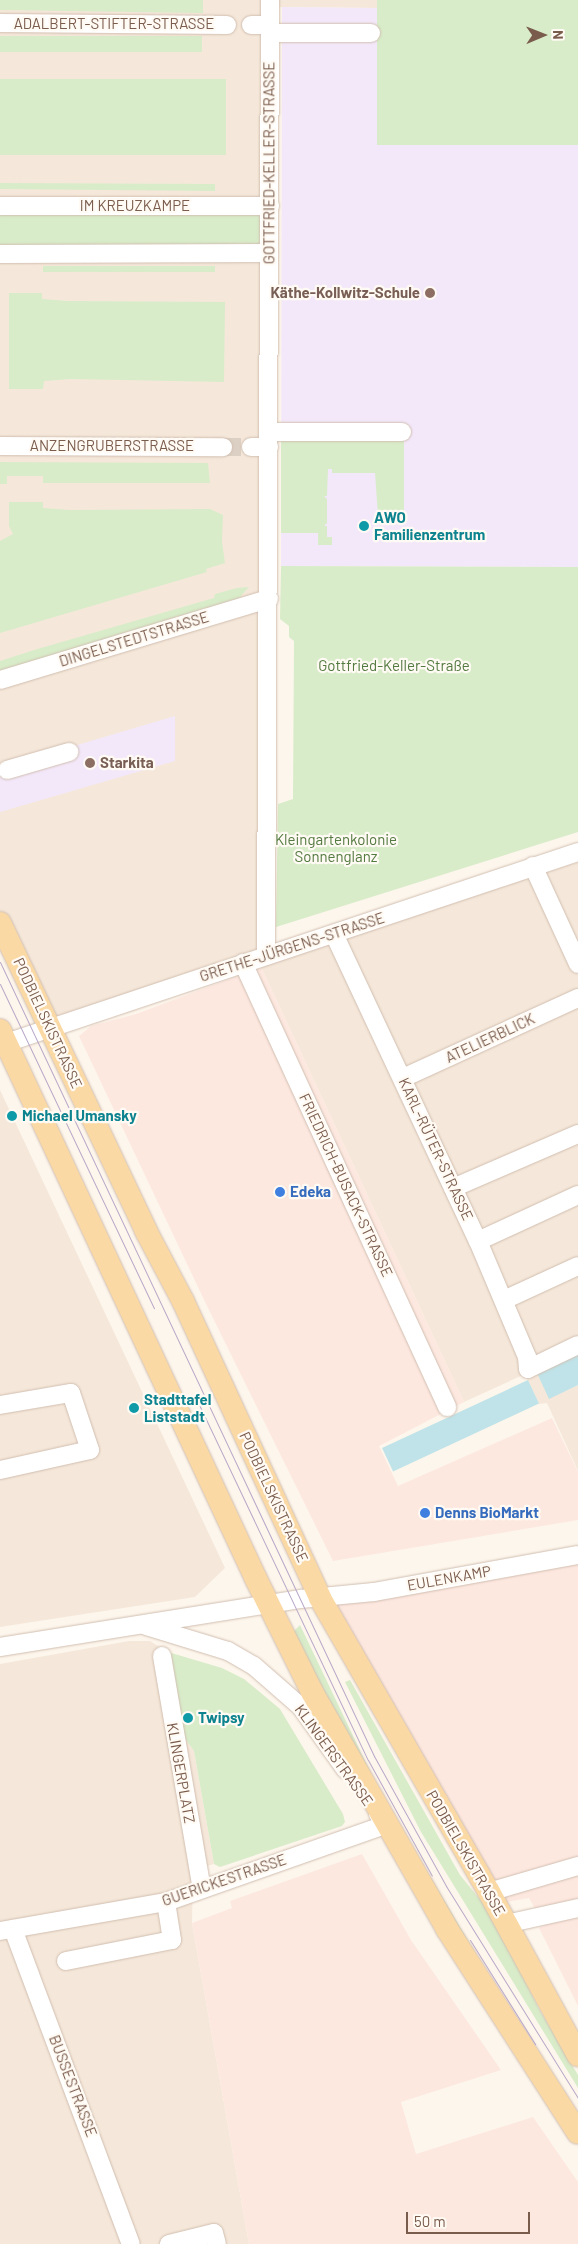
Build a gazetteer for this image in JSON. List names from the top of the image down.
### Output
{
  "streets": {
    "main road": ["PODBIELSKISTRASSE"],
    "street": [
      "ADALBERT-STIFTER-STRASSE",
      "GOTTFRIED-KELLER-STRASSE",
      "IM KREUZKAMPE",
      "ANZENGRUBERSTRASSE",
      "DINGELSTEDTSTRASSE",
      "GRETHE-JÜRGENS-STRASSE",
      "ATELIERBLICK",
      "KARL-RÜTER-STRASSE",
      "FRIEDRICH-BUSACK-STRASSE",
      "EULENKAMP",
      "KLINGERSTRASSE",
      "KLINGERPLATZ",
      "GUERICKESTRASSE",
      "BUSSESTRASSE"
    ]
  },
  "crossings": [
    ["GOTTFRIED-KELLER-STRASSE", "IM KREUZKAMPE"],
    ["GOTTFRIED-KELLER-STRASSE", "DINGELSTEDTSTRASSE"],
    ["GOTTFRIED-KELLER-STRASSE", "GRETHE-JÜRGENS-STRASSE"],
    ["GRETHE-JÜRGENS-STRASSE", "PODBIELSKISTRASSE"],
    ["GRETHE-JÜRGENS-STRASSE", "KARL-RÜTER-STRASSE"],
    ["GRETHE-JÜRGENS-STRASSE", "FRIEDRICH-BUSACK-STRASSE"],
    ["PODBIELSKISTRASSE", "EULENKAMP"],
    ["PODBIELSKISTRASSE", "KLINGERSTRASSE"],
    ["ATELIERBLICK", "KARL-RÜTER-STRASSE"],
    ["EULENKAMP", "KLINGERSTRASSE"],
    ["KLINGERSTRASSE", "GUERICKESTRASSE"],
    ["KLINGERPLATZ", "GUERICKESTRASSE"],
    ["GUERICKESTRASSE", "BUSSESTRASSE"]
  ],
  "parks": ["Gottfried-Keller-Straße", "Kleingartenkolonie Sonnenglanz"],
  "places": [
    "Käthe-Kollwitz-Schule",
    "AWO Familienzentrum",
    "Starkita",
    "Michael Umansky",
    "Edeka",
    "Stadttafel Liststadt",
    "Denns BioMarkt",
    "Twipsy"
  ],
  "scale_bar": "50 m",
  "north": "right"
}
